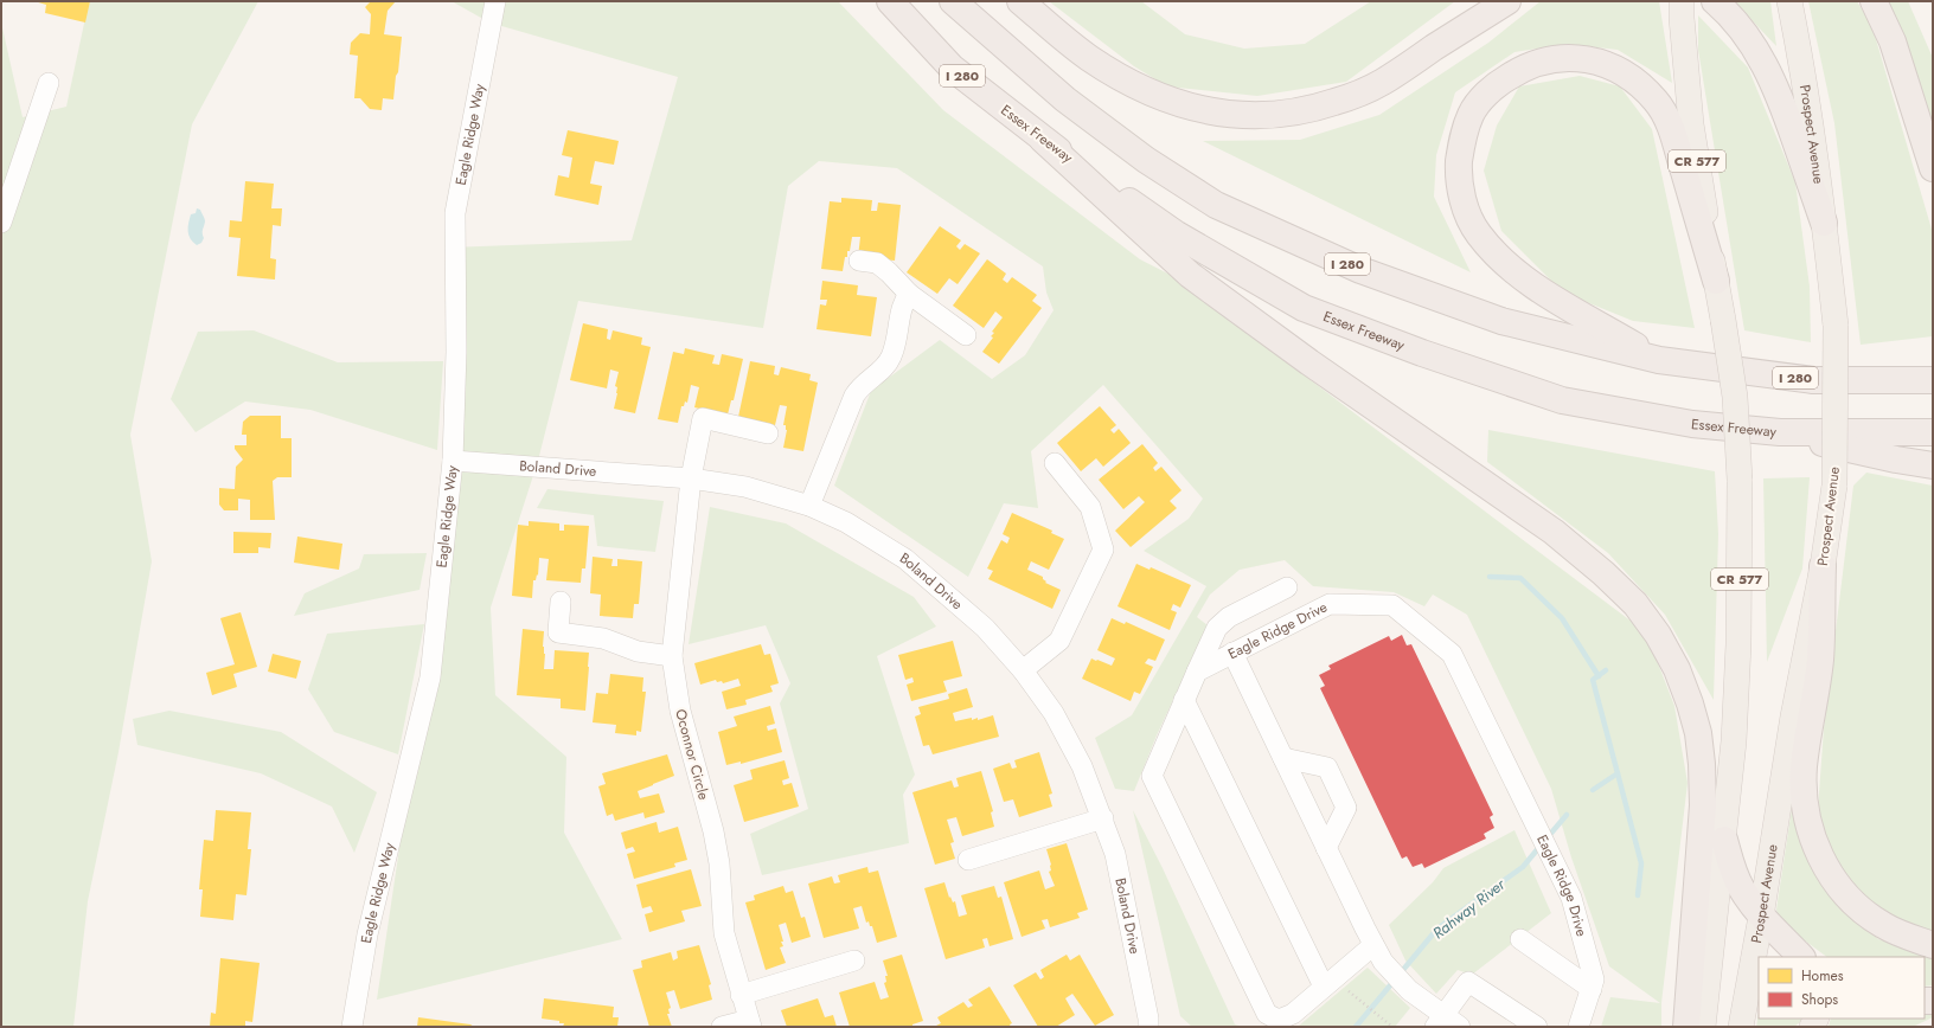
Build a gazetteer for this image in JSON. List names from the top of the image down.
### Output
{
  "streets": {
    "highway": ["I 280", "Essex Freeway"],
    "main road": ["Prospect Avenue", "CR 577"],
    "street": [
      "Eagle Ridge Way",
      "Boland Drive",
      "Eagle Ridge Drive",
      "Oconnor Circle"
    ]
  },
  "crossings": [
    ["Eagle Ridge Way", "Boland Drive"],
    ["Boland Drive", "Oconnor Circle"]
  ],
  "water": ["Rahway River"],
  "legend": ["Homes", "Shops"]
}
